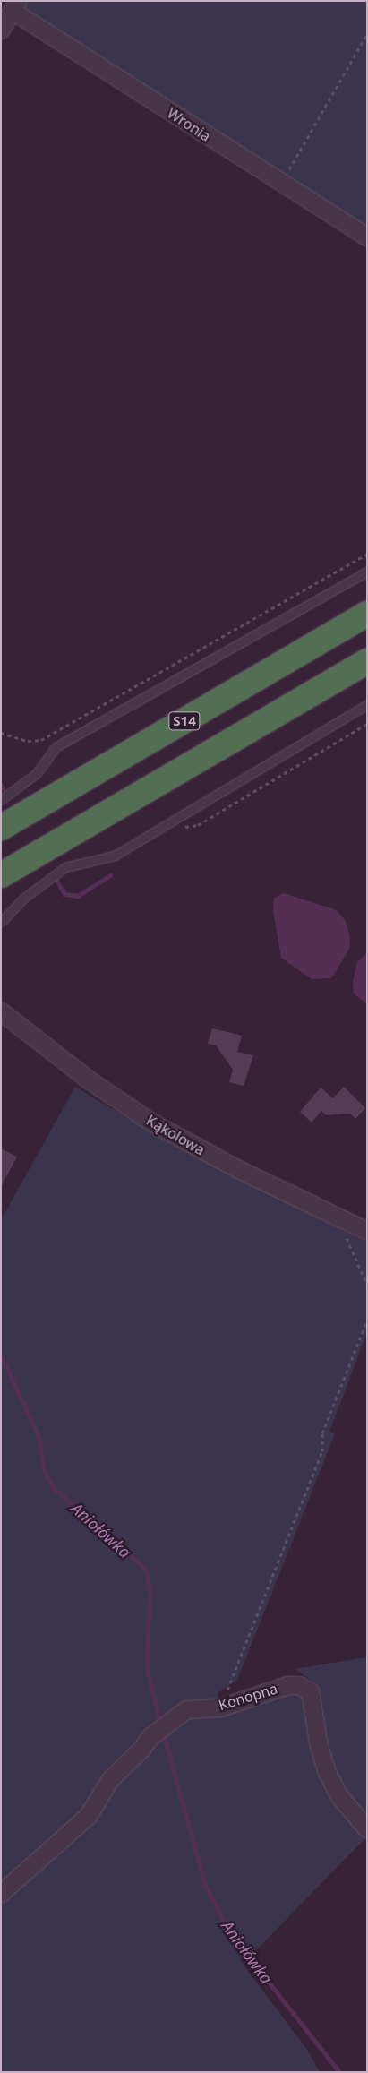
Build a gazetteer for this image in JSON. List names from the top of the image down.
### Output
{
  "streets": {
    "highway": ["S14"],
    "street": ["Wronia", "Kąkolowa", "Konopna"]
  },
  "water": ["Aniołówka"]
}
